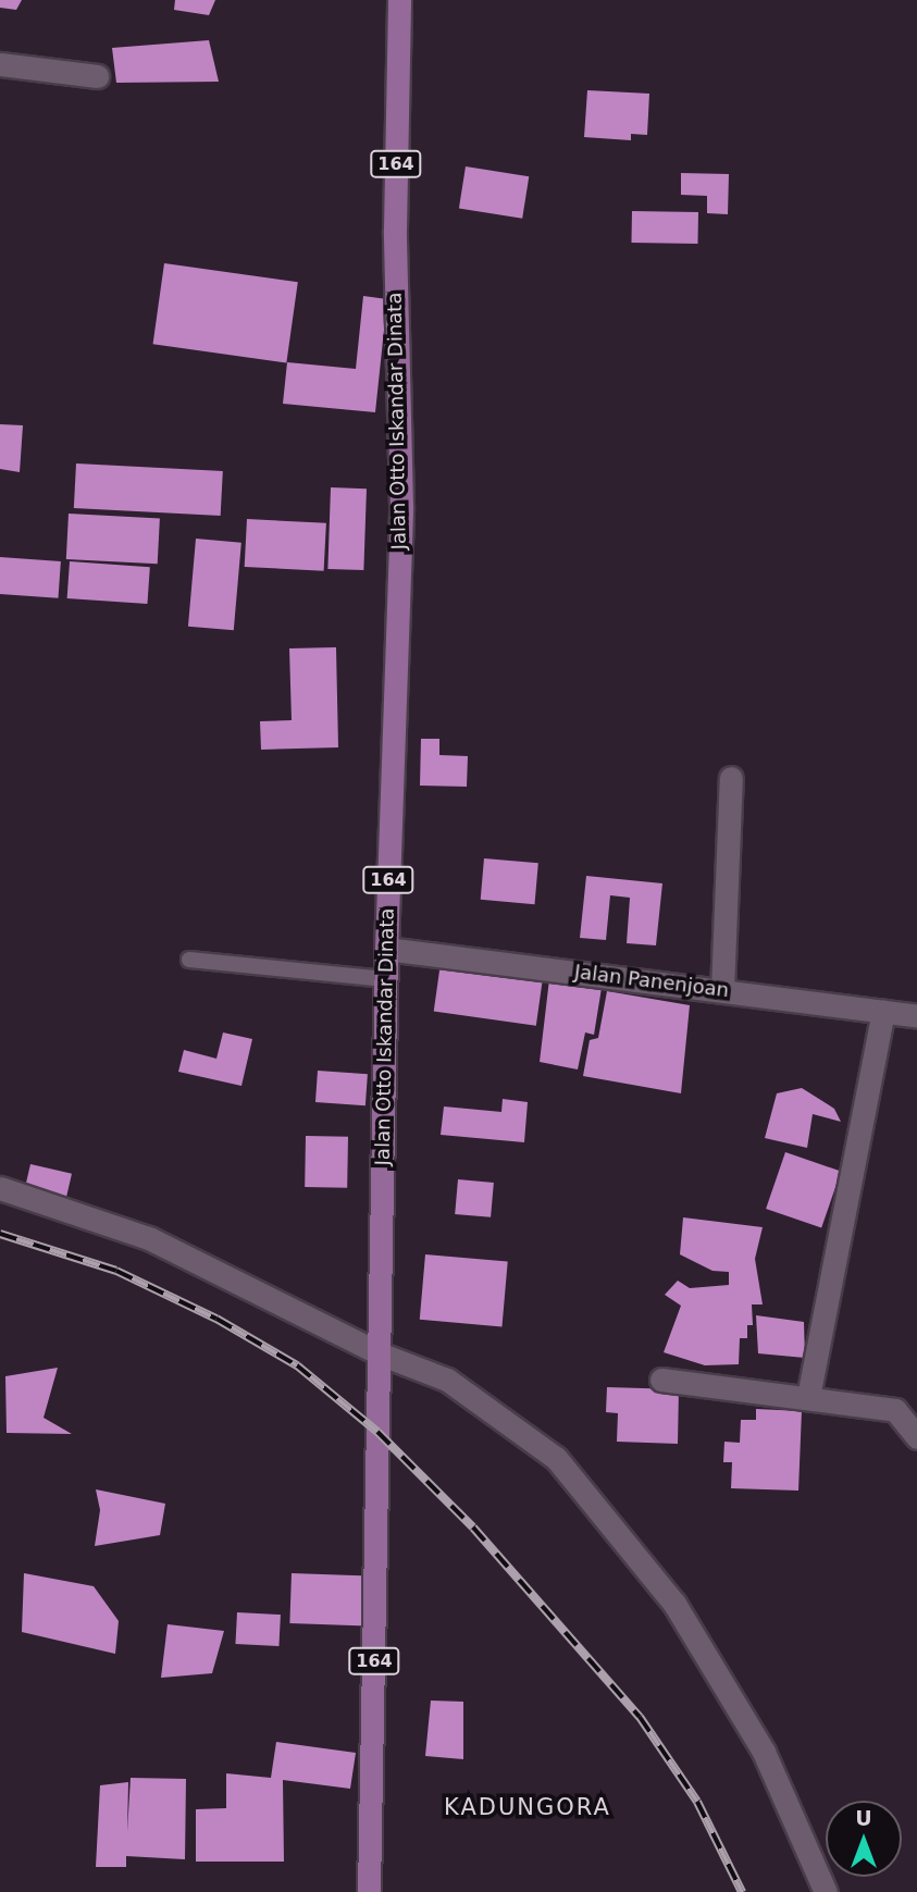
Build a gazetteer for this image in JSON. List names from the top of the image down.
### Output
{
  "streets": {
    "main road": ["164", "Jalan Otto Iskandar Dinata"],
    "street": ["Jalan Panenjoan"]
  },
  "crossings": [
    ["Jalan Otto Iskandar Dinata", "Jalan Panenjoan"]
  ],
  "districts": ["KADUNGORA"],
  "north": "top"
}
